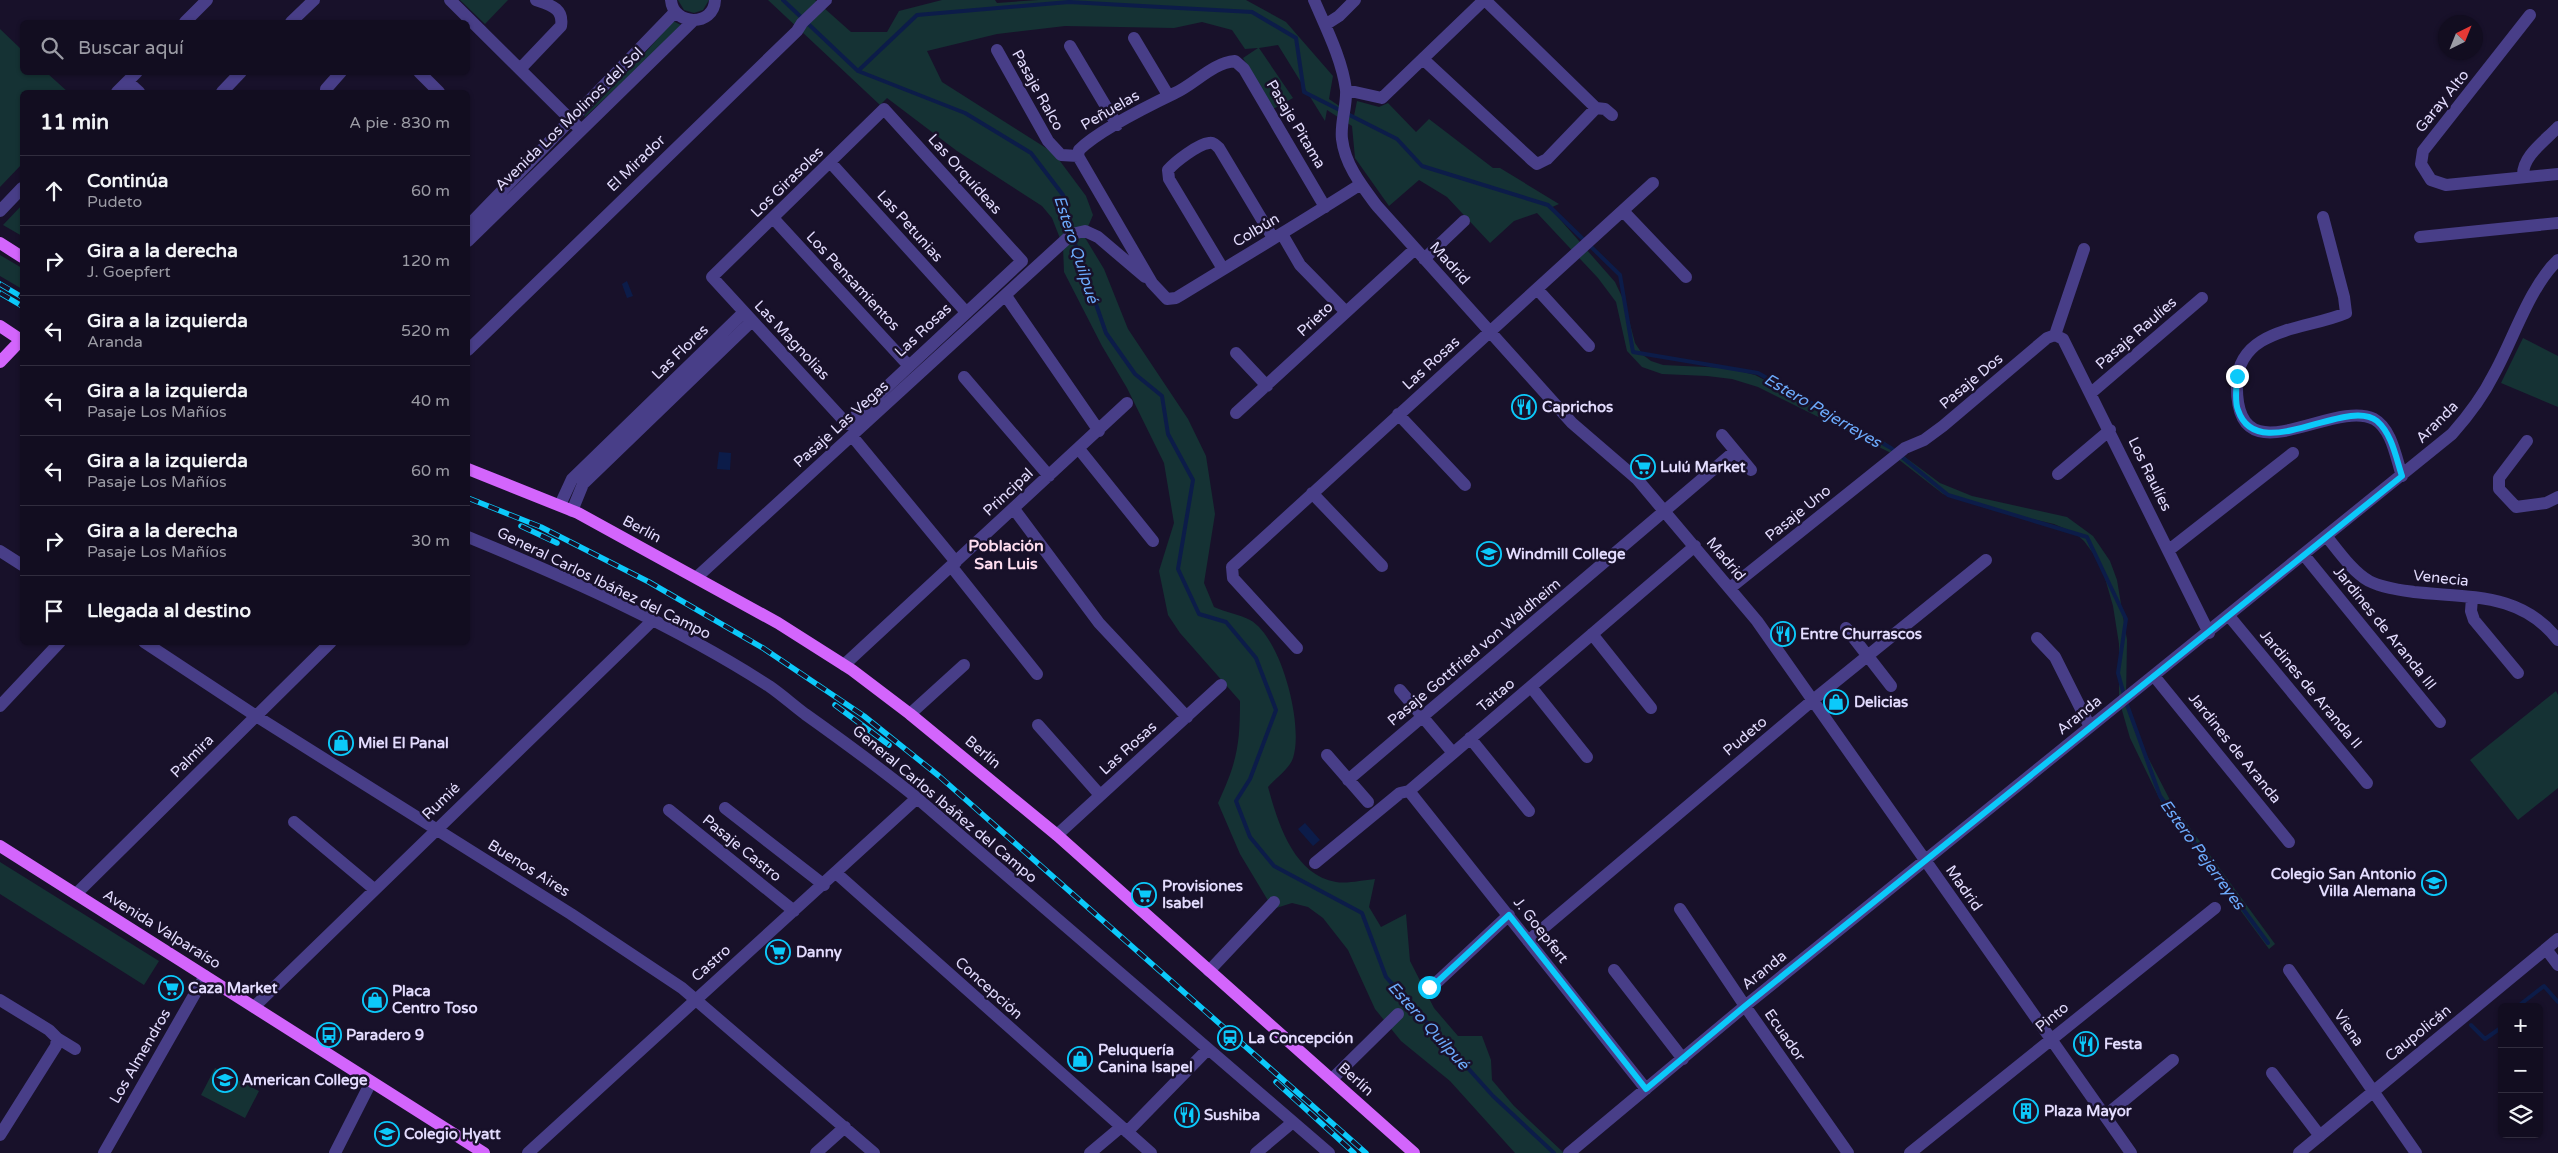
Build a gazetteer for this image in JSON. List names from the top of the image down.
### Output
{
  "streets": {
    "main road": ["Berlín", "Avenida Valparaíso"],
    "street": [
      "Pasaje Ralco",
      "Garay Alto",
      "Peñuelas",
      "Avenida Los Molinos del Sol",
      "Pasaje Pitama",
      "El Mirador",
      "Las Orquídeas",
      "Los Girasoles",
      "Las Petunias",
      "Colbún",
      "Madrid",
      "Los Pensamientos",
      "Prieto",
      "Las Rosas",
      "Pasaje Raulíes",
      "Las Magnolias",
      "Las Flores",
      "Pasaje Dos",
      "Aranda",
      "Pasaje Las Vegas",
      "Los Raulíes",
      "Principal",
      "Pasaje Uno",
      "Venecia",
      "General Carlos Ibáñez del Campo",
      "Jardines de Aranda III",
      "Pasaje Gottfried von Waldheim",
      "Jardines de Aranda II",
      "Taitao",
      "Pudeto",
      "Jardines de Aranda",
      "Palmira",
      "Rumié",
      "Pasaje Castro",
      "Buenos Aires",
      "J. Goepfert",
      "Castro",
      "Concepción",
      "Pinto",
      "Viena",
      "Caupolicán",
      "Ecuador",
      "Los Almendros"
    ]
  },
  "crossings": [
    ["Pasaje Ralco", "Peñuelas"],
    ["Peñuelas", "Pasaje Pitama"],
    ["Pasaje Pitama", "Colbún"],
    ["Las Orquídeas", "Los Girasoles"],
    ["Las Orquídeas", "Las Rosas"],
    ["Los Girasoles", "Las Petunias"],
    ["Los Girasoles", "Los Pensamientos"],
    ["Los Girasoles", "Las Magnolias"],
    ["Las Petunias", "Las Rosas"],
    ["Colbún", "Madrid"],
    ["Colbún", "Pasaje Las Vegas"],
    ["Madrid", "Prieto"],
    ["Madrid", "Las Rosas"],
    ["Madrid", "Aranda"],
    ["Madrid", "Pasaje Uno"],
    ["Madrid", "Pasaje Gottfried von Waldheim"],
    ["Madrid", "Taitao"],
    ["Madrid", "Pudeto"],
    ["Madrid", "Pinto"],
    ["Los Pensamientos", "Las Rosas"],
    ["Las Rosas", "Las Magnolias"],
    ["Las Rosas", "Berlín"],
    ["Pasaje Raulíes", "Los Raulíes"],
    ["Las Magnolias", "Las Flores"],
    ["Las Flores", "Berlín"],
    ["Pasaje Dos", "Los Raulíes"],
    ["Pasaje Dos", "Pasaje Uno"],
    ["Aranda", "Los Raulíes"],
    ["Aranda", "Venecia"],
    ["Aranda", "Jardines de Aranda III"],
    ["Aranda", "Jardines de Aranda II"],
    ["Aranda", "Jardines de Aranda"],
    ["Aranda", "J. Goepfert"],
    ["Aranda", "Ecuador"],
    ["Pasaje Las Vegas", "Berlín"],
    ["Principal", "Berlín"],
    ["General Carlos Ibáñez del Campo", "Rumié"],
    ["General Carlos Ibáñez del Campo", "Castro"],
    ["Taitao", "J. Goepfert"],
    ["Pudeto", "J. Goepfert"],
    ["Palmira", "Buenos Aires"],
    ["Palmira", "Avenida Valparaíso"],
    ["Rumié", "Buenos Aires"],
    ["Rumié", "Avenida Valparaíso"],
    ["Pasaje Castro", "Castro"],
    ["Buenos Aires", "Castro"],
    ["Avenida Valparaíso", "Los Almendros"],
    ["Castro", "Concepción"],
    ["Viena", "Caupolicán"]
  ],
  "districts": ["Población San Luis"],
  "water": ["Estero Quilpué", "Estero Pejerreyes"],
  "places": {
    "restaurant": [
      "Caprichos",
      "Entre Churrascos",
      "Festa",
      "Sushiba"
    ],
    "supermarket": [
      "Lulú Market",
      "Provisiones Isabel",
      "Danny",
      "Caza Market"
    ],
    "school or university": [
      "Windmill College",
      "Colegio San Antonio Villa Alemana",
      "American College",
      "Colegio Hyatt"
    ],
    "shop": [
      "Delicias",
      "Miel El Panal",
      "Placa Centro Toso",
      "Peluquería Canina Isapel"
    ],
    "bus stop": ["Paradero 9"],
    "station": ["La Concepción"],
    "building": ["Plaza Mayor"]
  },
  "north": "top right",
  "page": {
    "search": "Buscar aquí",
    "heading": ["11 min", "A pie · 830 m"],
    "list": [
      ["Continúa", "Pudeto", "60 m"],
      ["Gira a la derecha", "J. Goepfert", "120 m"],
      ["Gira a la izquierda", "Aranda", "520 m"],
      ["Gira a la izquierda", "Pasaje Los Mañíos", "40 m"],
      ["Gira a la izquierda", "Pasaje Los Mañíos", "60 m"],
      ["Gira a la derecha", "Pasaje Los Mañíos", "30 m"],
      "Llegada al destino"
    ],
    "map_buttons": ["+", "−"]
  }
}
